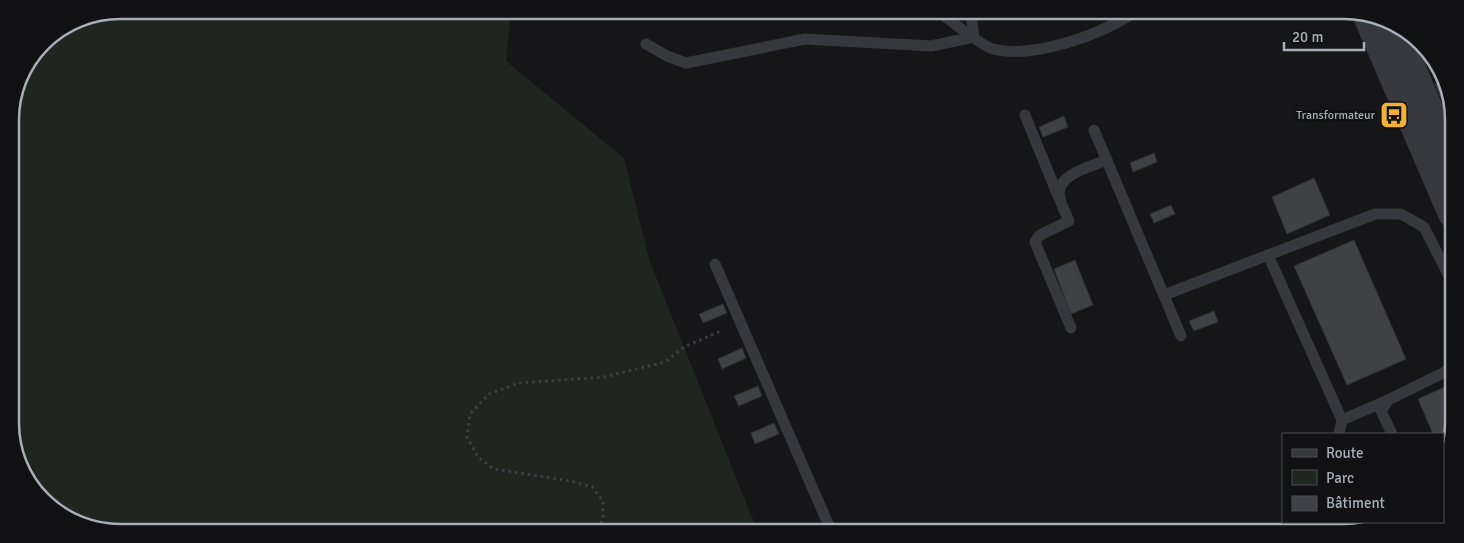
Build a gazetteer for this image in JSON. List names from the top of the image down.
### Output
{
  "places": {
    "bus stop": ["Transformateur"]
  },
  "legend": ["Route", "Parc", "Bâtiment"],
  "scale_bar": "20 m"
}
